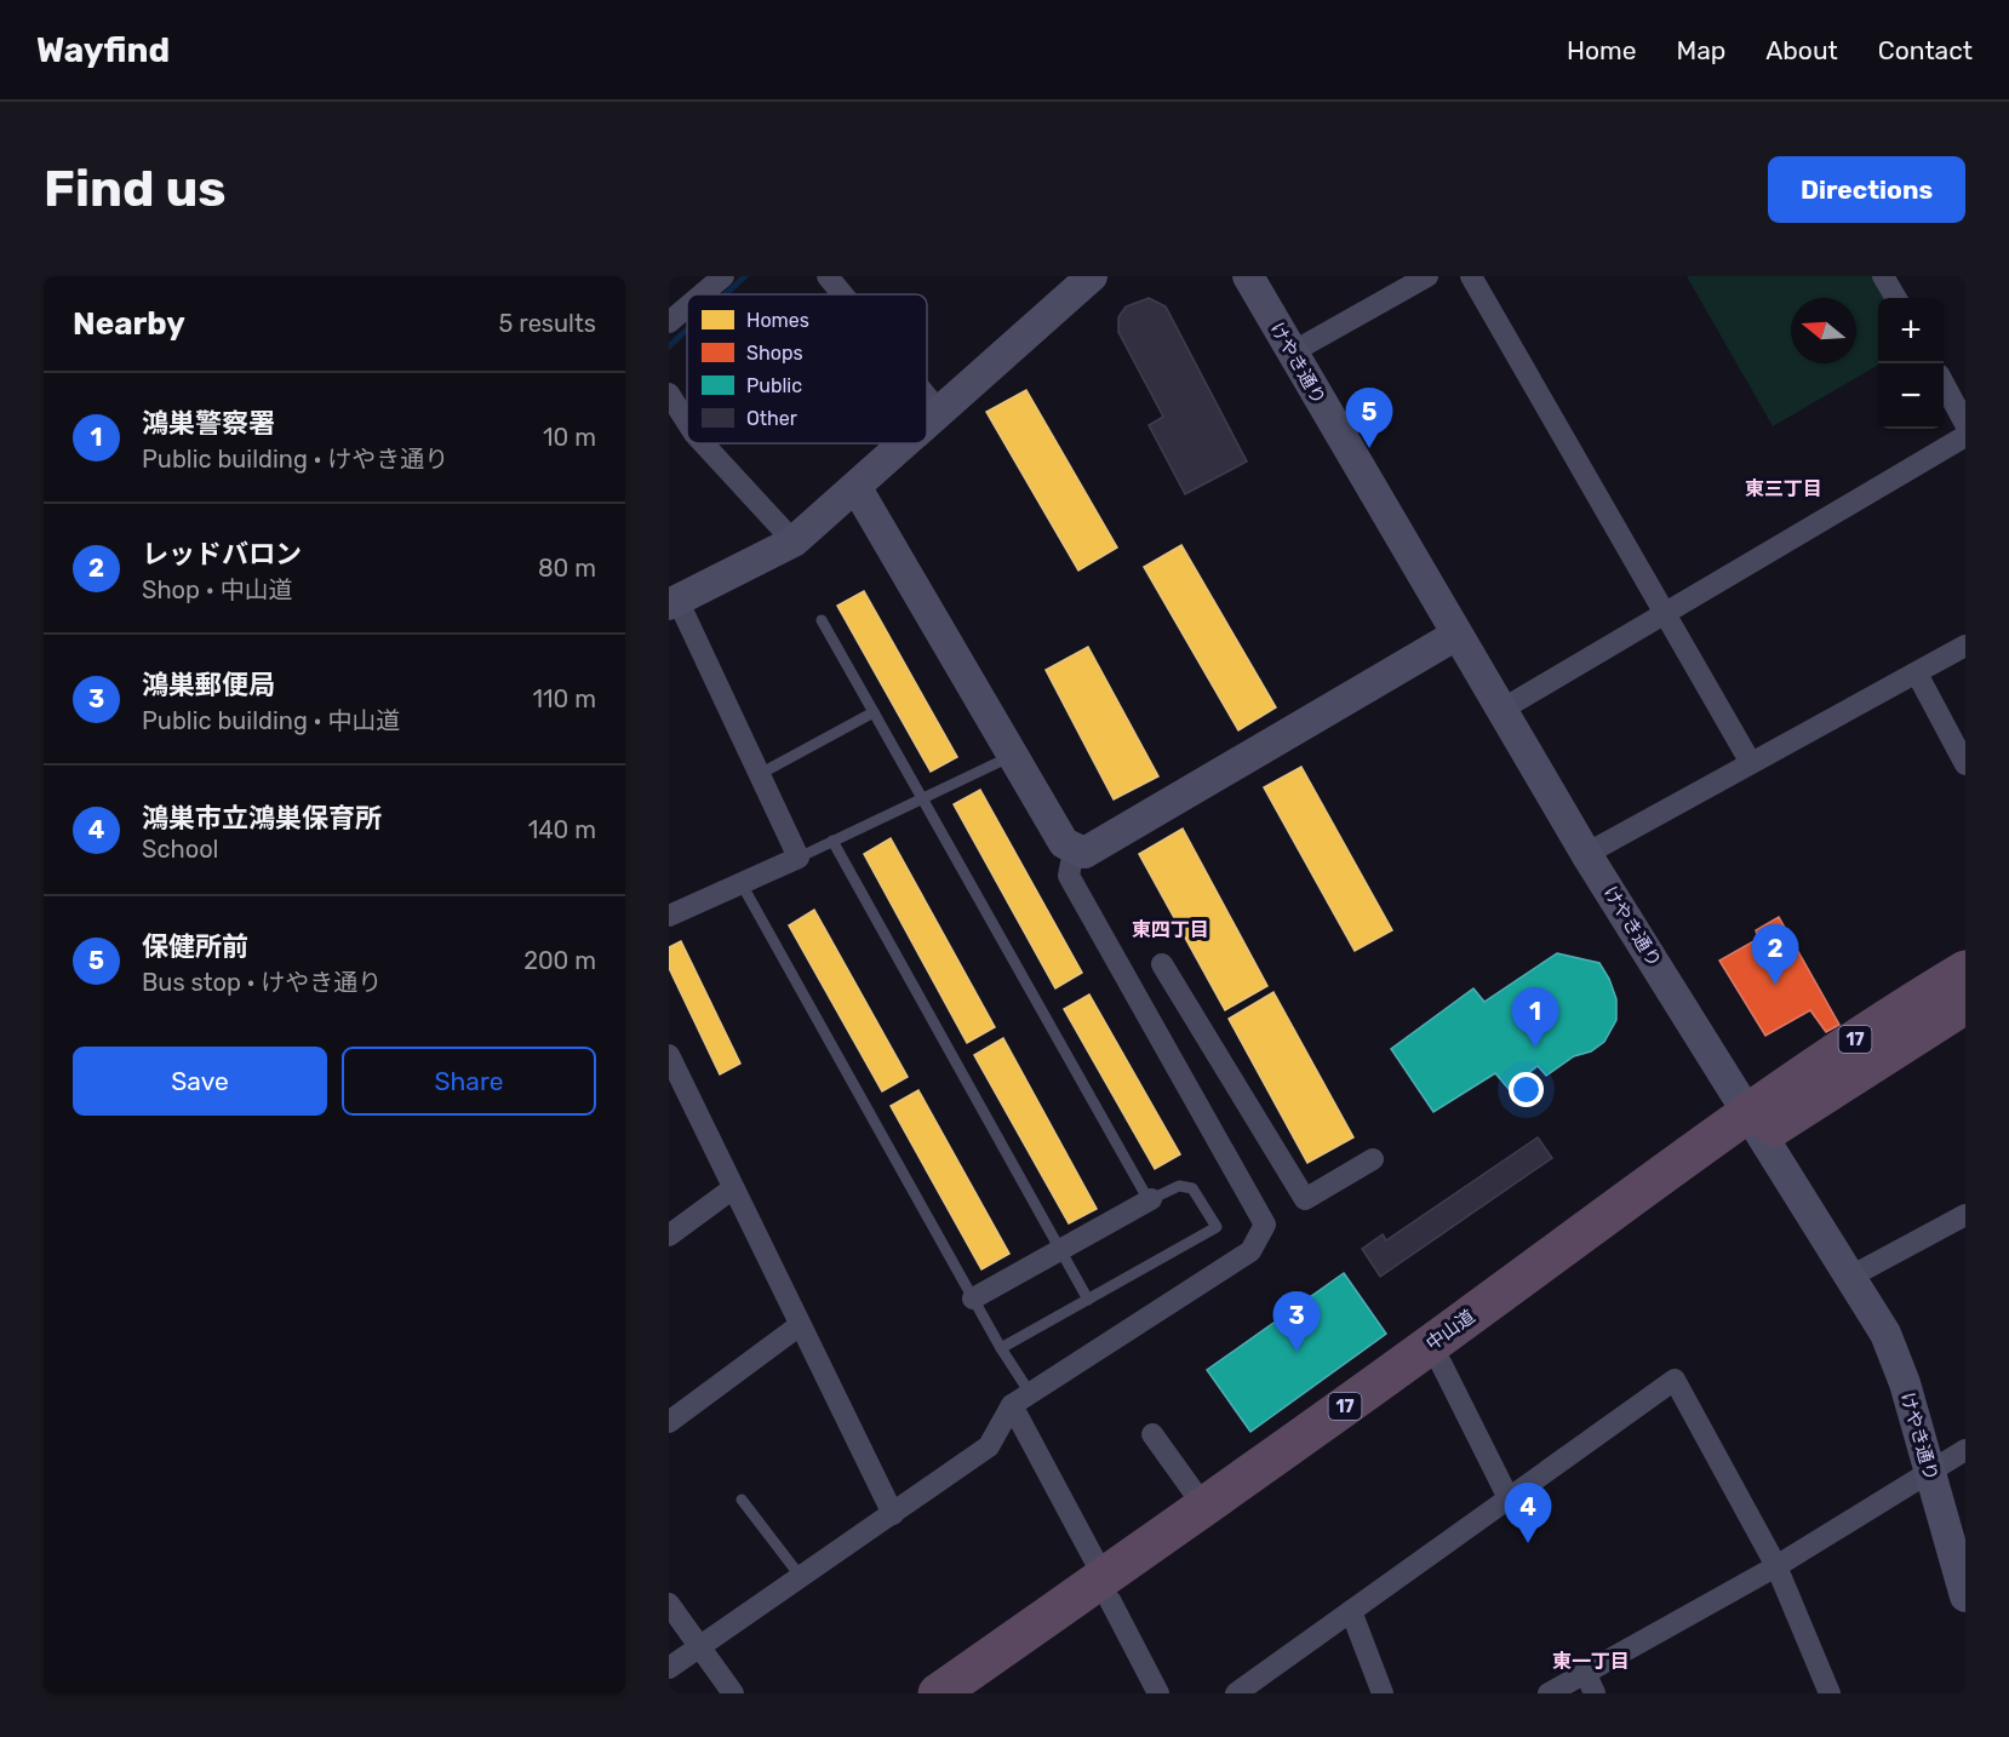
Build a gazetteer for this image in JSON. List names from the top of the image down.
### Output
{
  "streets": {
    "highway": ["17", "中山道"],
    "street": ["けやき通り"]
  },
  "crossings": [
    ["けやき通り", "中山道"]
  ],
  "districts": ["東三丁目", "東四丁目", "東一丁目"],
  "legend": [
    "Homes",
    "Shops",
    "Public",
    "Other"
  ],
  "north": "left",
  "page": {
    "header": "Wayfind",
    "nav": [
      "Home",
      "Map",
      "About",
      "Contact"
    ],
    "buttons": [
      "Directions",
      ["Save", "Share"]
    ],
    "title": "Find us",
    "heading": ["Nearby", "5 results"],
    "map_buttons": ["+", "−"],
    "list": [
      {
        "mark": "1",
        "name": "鴻巣警察署",
        "note": "Public building · けやき通り",
        "value": "10 m"
      },
      {
        "mark": "2",
        "name": "レッドバロン",
        "note": "Shop · 中山道",
        "value": "80 m"
      },
      {
        "mark": "3",
        "name": "鴻巣郵便局",
        "note": "Public building · 中山道",
        "value": "110 m"
      },
      {
        "mark": "4",
        "name": "鴻巣市立鴻巣保育所",
        "note": "School",
        "value": "140 m"
      },
      {
        "mark": "5",
        "name": "保健所前",
        "note": "Bus stop · けやき通り",
        "value": "200 m"
      }
    ],
    "pins": [
      "5",
      "2",
      "1",
      "3",
      "4"
    ]
  }
}
